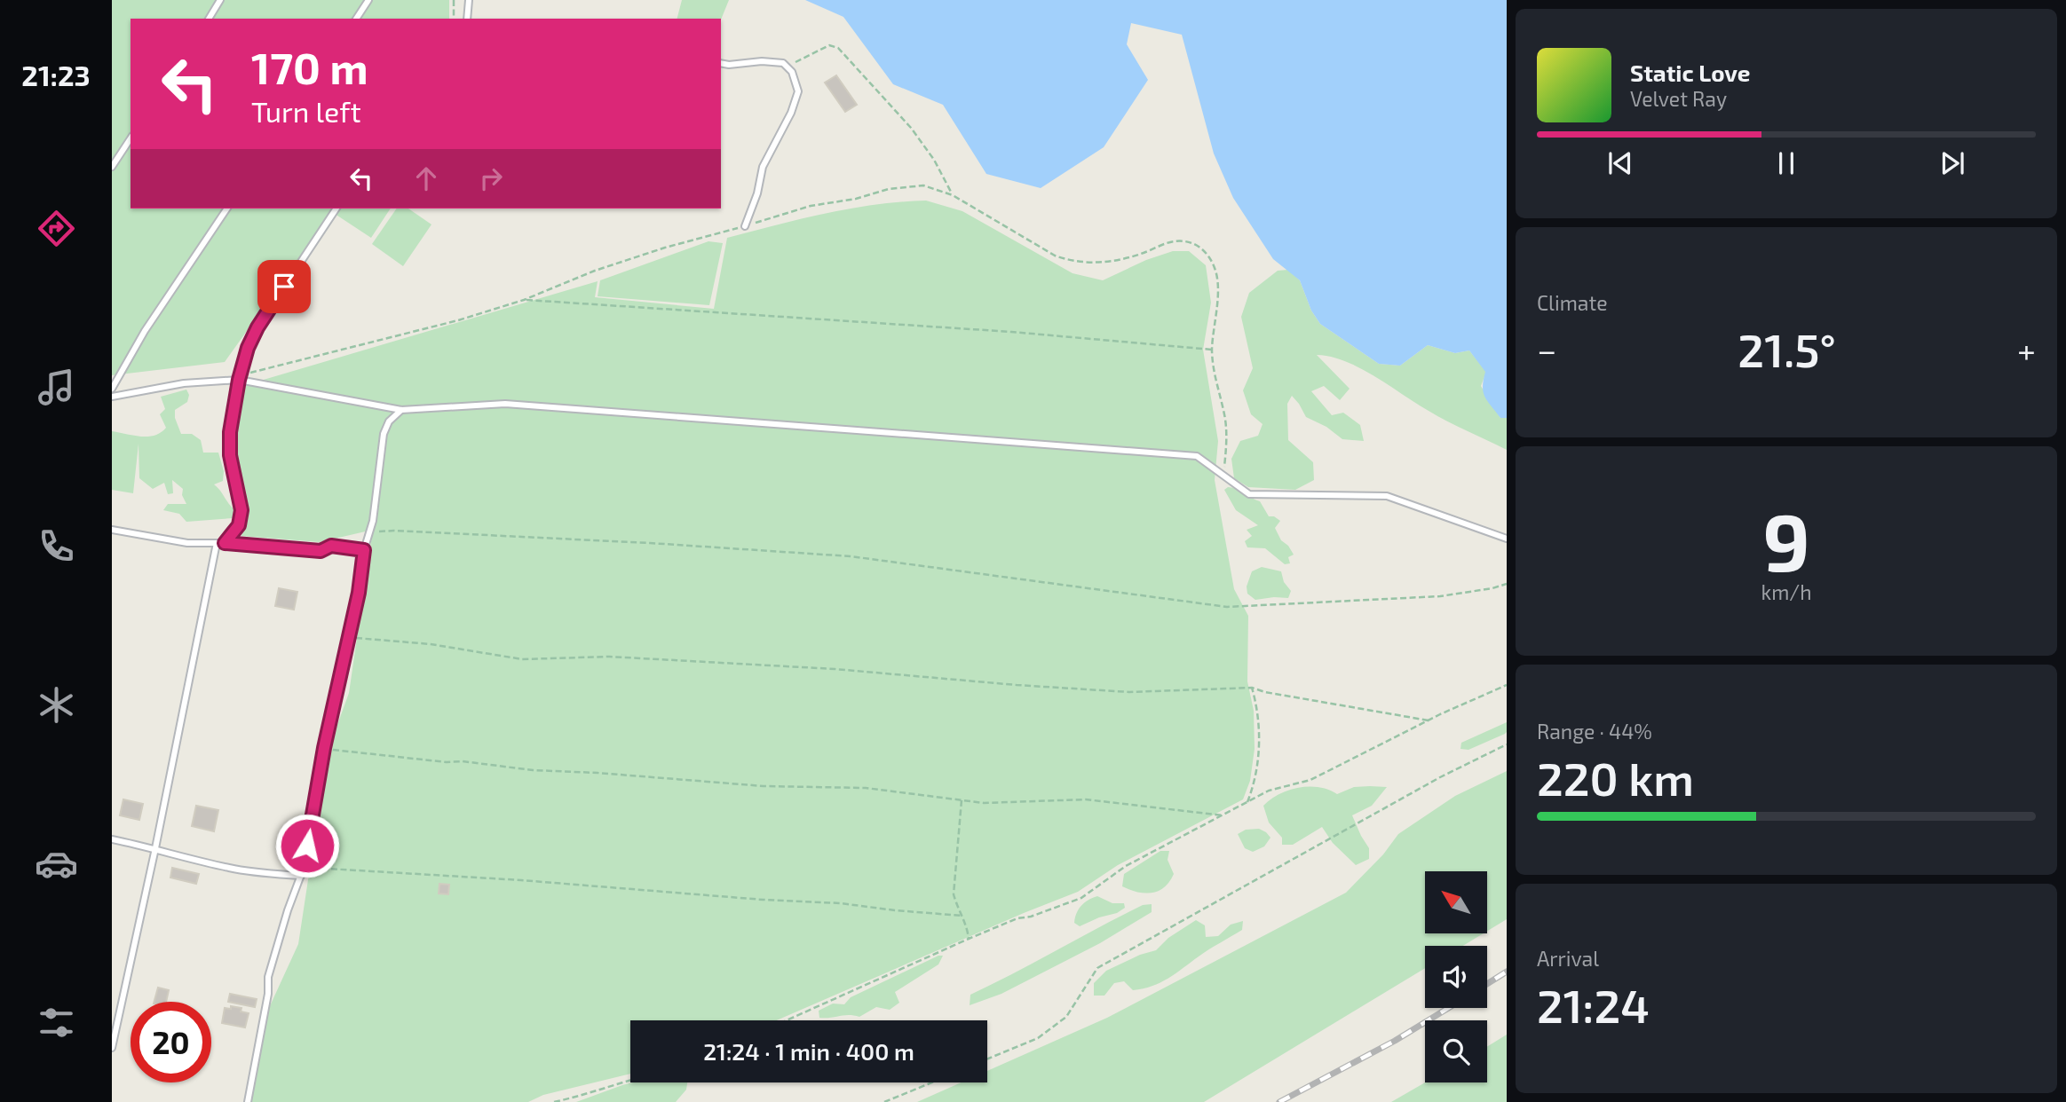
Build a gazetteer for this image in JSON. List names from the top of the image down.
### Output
{
  "north": "top left",
  "page": {
    "tabs": "21:23",
    "turn": ["170 m", "Turn left"],
    "song": ["Static Love", "Velvet Ray"],
    "tile": [
      "Climate",
      ["9", "km/h"],
      ["Range · 44%", "220 km"],
      ["Arrival", "21:24"]
    ],
    "heat": ["−", "21.5°", "+"],
    "limit": "20",
    "trip": "21:24 · 1 min · 400 m"
  }
}
